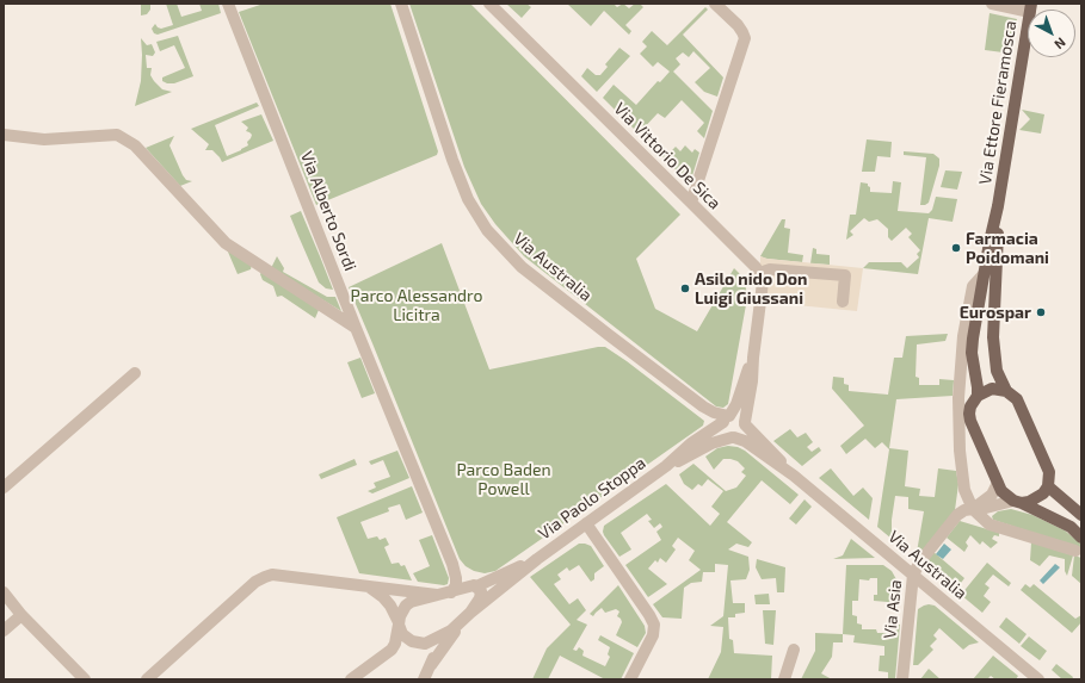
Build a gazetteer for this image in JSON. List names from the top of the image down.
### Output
{
  "streets": {
    "main road": ["Via Ettore Fieramosca"],
    "street": [
      "Via Vittorio De Sica",
      "Via Alberto Sordi",
      "Via Australia",
      "Via Paolo Stoppa",
      "Via Asia"
    ]
  },
  "crossings": [
    ["Via Alberto Sordi", "Via Paolo Stoppa"],
    ["Via Australia", "Via Asia"]
  ],
  "parks": ["Parco Alessandro Licitra", "Parco Baden Powell"],
  "places": ["Farmacia Poidomani", "Asilo nido Don Luigi Giussani", "Eurospar"],
  "north": "bottom right"
}
